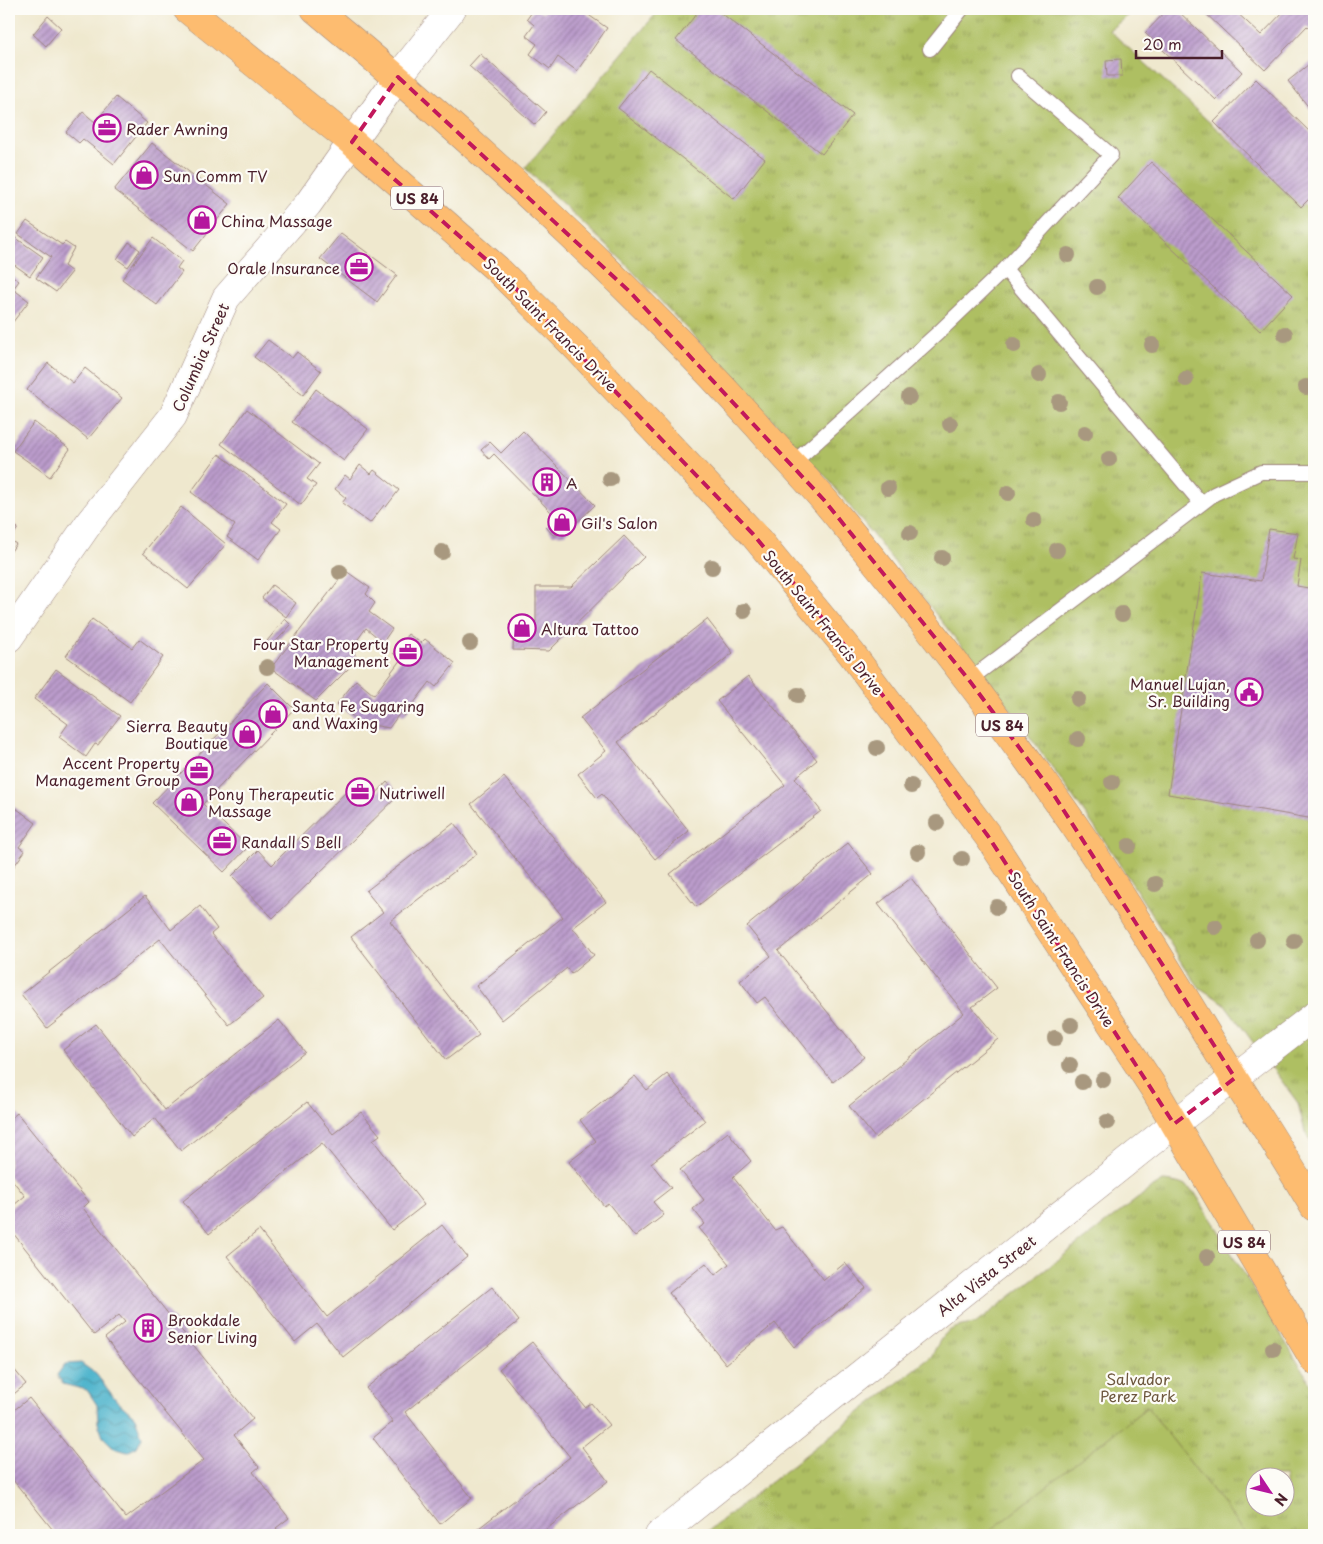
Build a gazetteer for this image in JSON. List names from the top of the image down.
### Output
{
  "streets": {
    "highway": ["US 84", "South Saint Francis Drive"],
    "street": ["Columbia Street", "Alta Vista Street"]
  },
  "crossings": [
    ["US 84", "Columbia Street"],
    ["US 84", "Alta Vista Street"],
    ["South Saint Francis Drive", "Columbia Street"],
    ["South Saint Francis Drive", "Alta Vista Street"]
  ],
  "parks": ["Salvador Perez Park"],
  "places": {
    "office": [
      "Rader Awning",
      "Orale Insurance",
      "Four Star Property Management",
      "Accent Property Management Group",
      "Nutriwell",
      "Randall S Bell"
    ],
    "shop": [
      "Sun Comm TV",
      "China Massage",
      "Gil's Salon",
      "Altura Tattoo",
      "Santa Fe Sugaring and Waxing",
      "Sierra Beauty Boutique",
      "Pony Therapeutic Massage"
    ],
    "building": ["A", "Brookdale Senior Living"],
    "public building": ["Manuel Lujan, Sr. Building"]
  },
  "scale_bar": "20 m",
  "north": "bottom right"
}
